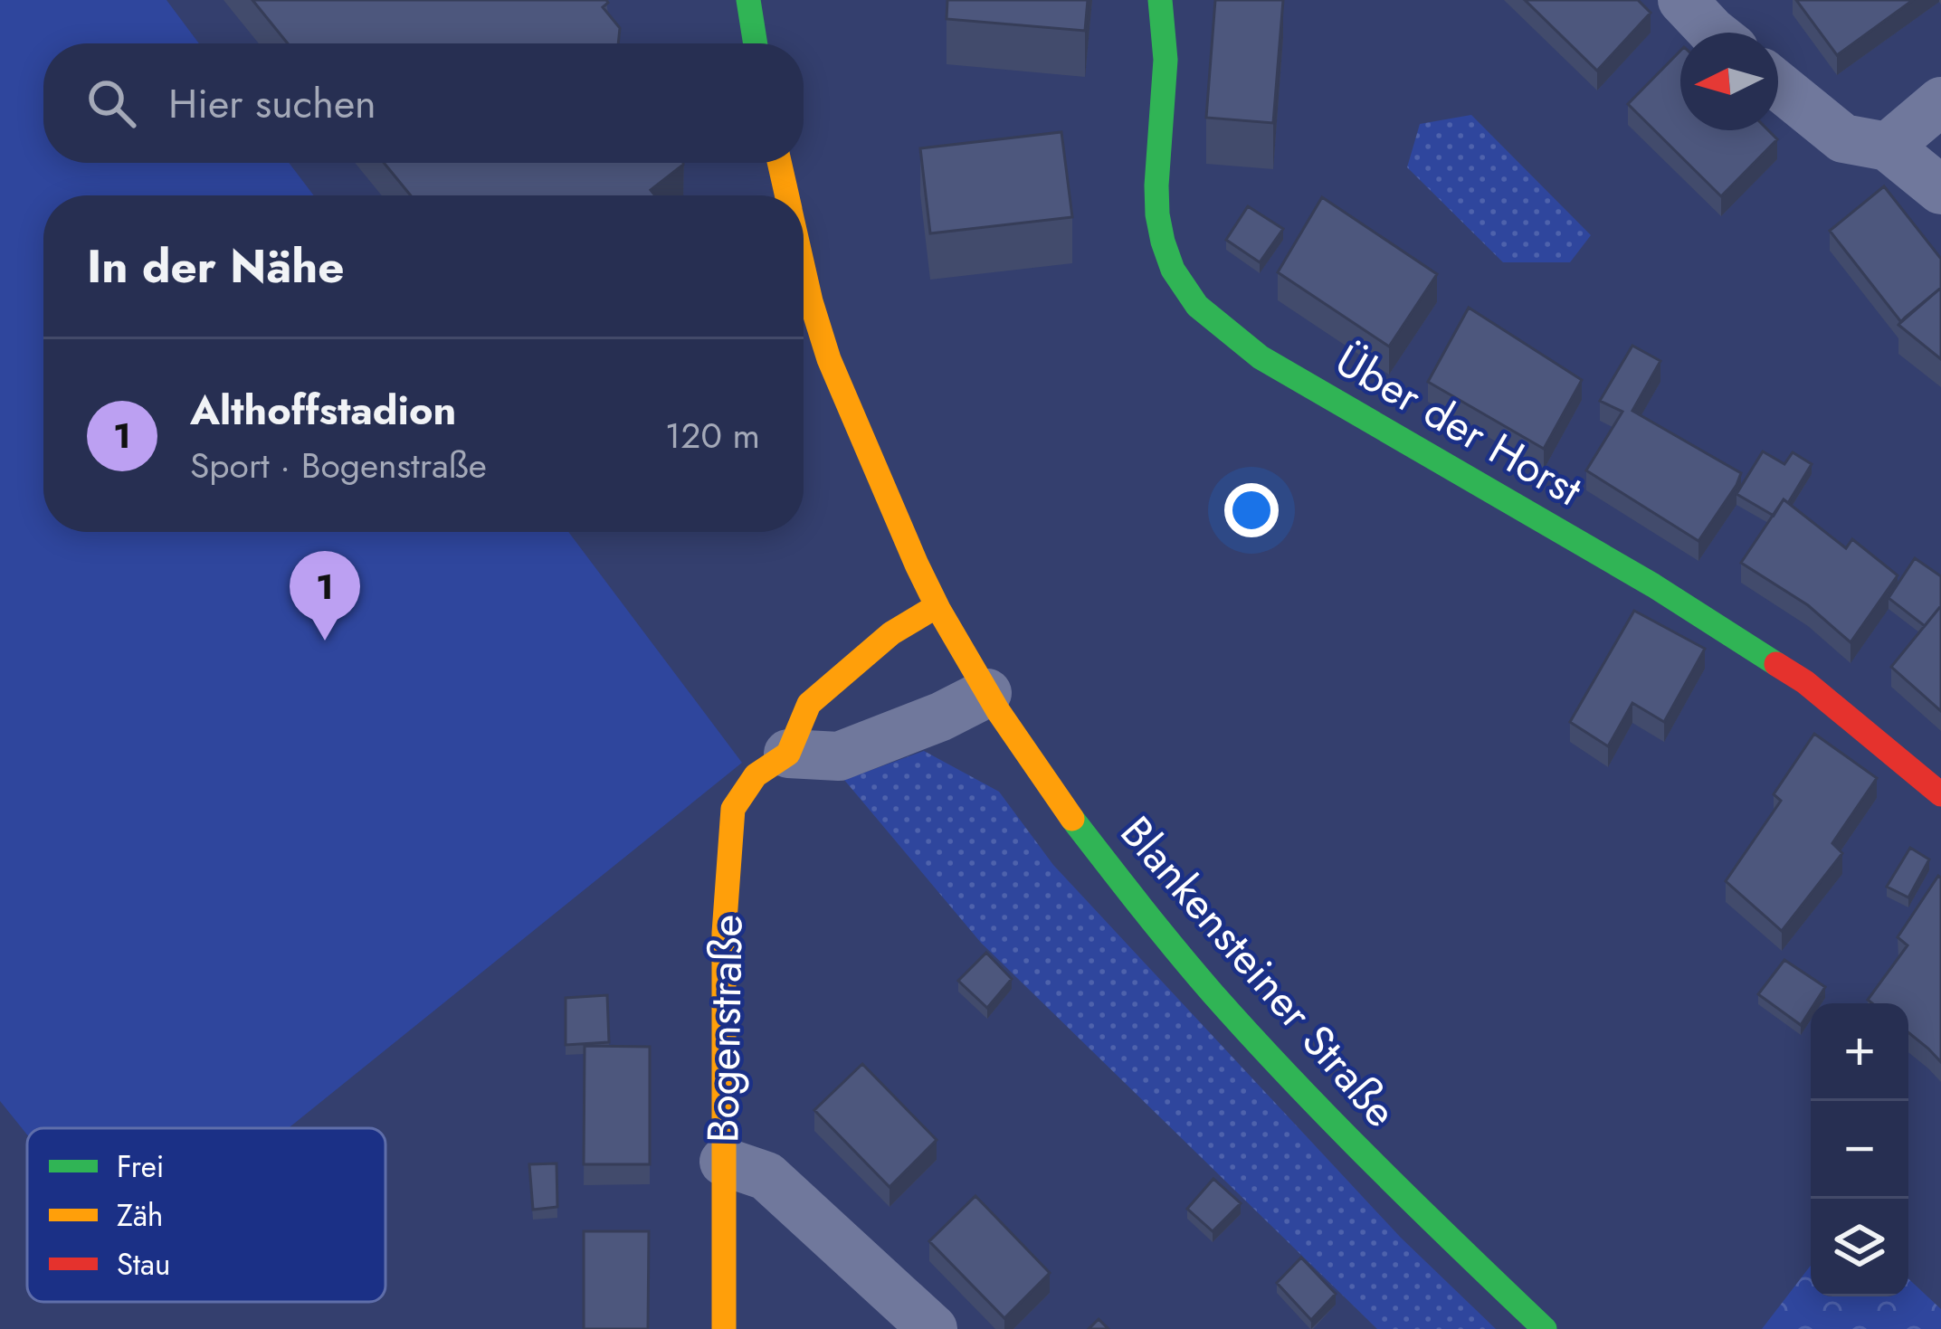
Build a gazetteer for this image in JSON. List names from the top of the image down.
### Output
{
  "streets": {
    "street": ["Über der Horst", "Blankensteiner Straße", "Bogenstraße"]
  },
  "crossings": [
    ["Blankensteiner Straße", "Bogenstraße"]
  ],
  "legend": ["Frei", "Zäh", "Stau"],
  "north": "left",
  "page": {
    "search": "Hier suchen",
    "heading": "In der Nähe",
    "list": [
      {
        "mark": "1",
        "name": "Althoffstadion",
        "note": "Sport · Bogenstraße",
        "value": "120 m"
      }
    ],
    "pins": "1",
    "map_buttons": ["+", "−"]
  }
}
